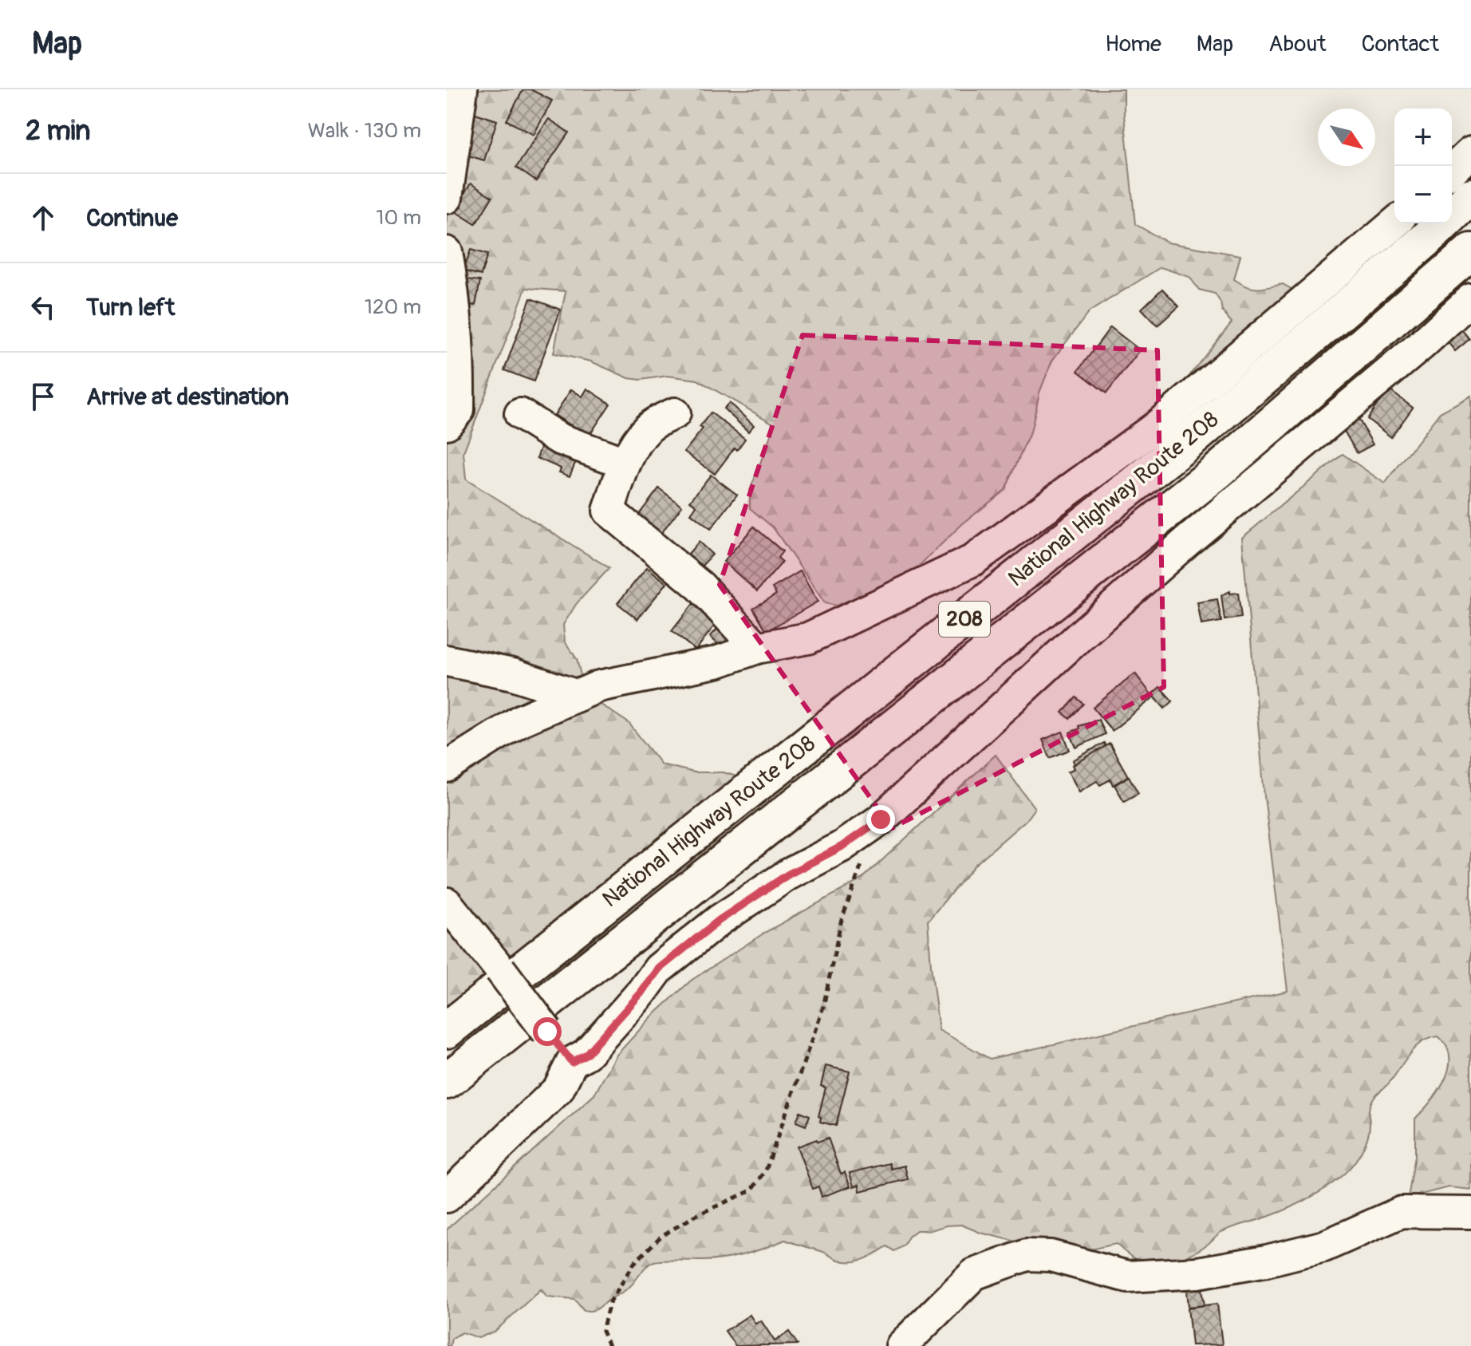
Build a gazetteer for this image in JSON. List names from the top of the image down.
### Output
{
  "streets": {
    "highway": ["National Highway Route 208", "208"]
  },
  "north": "bottom right",
  "page": {
    "header": "Map",
    "nav": [
      "Home",
      "Map",
      "About",
      "Contact"
    ],
    "heading": ["2 min", "Walk · 130 m"],
    "map_buttons": ["+", "−"],
    "list": [
      ["Continue", "10 m"],
      ["Turn left", "120 m"],
      "Arrive at destination"
    ]
  }
}
